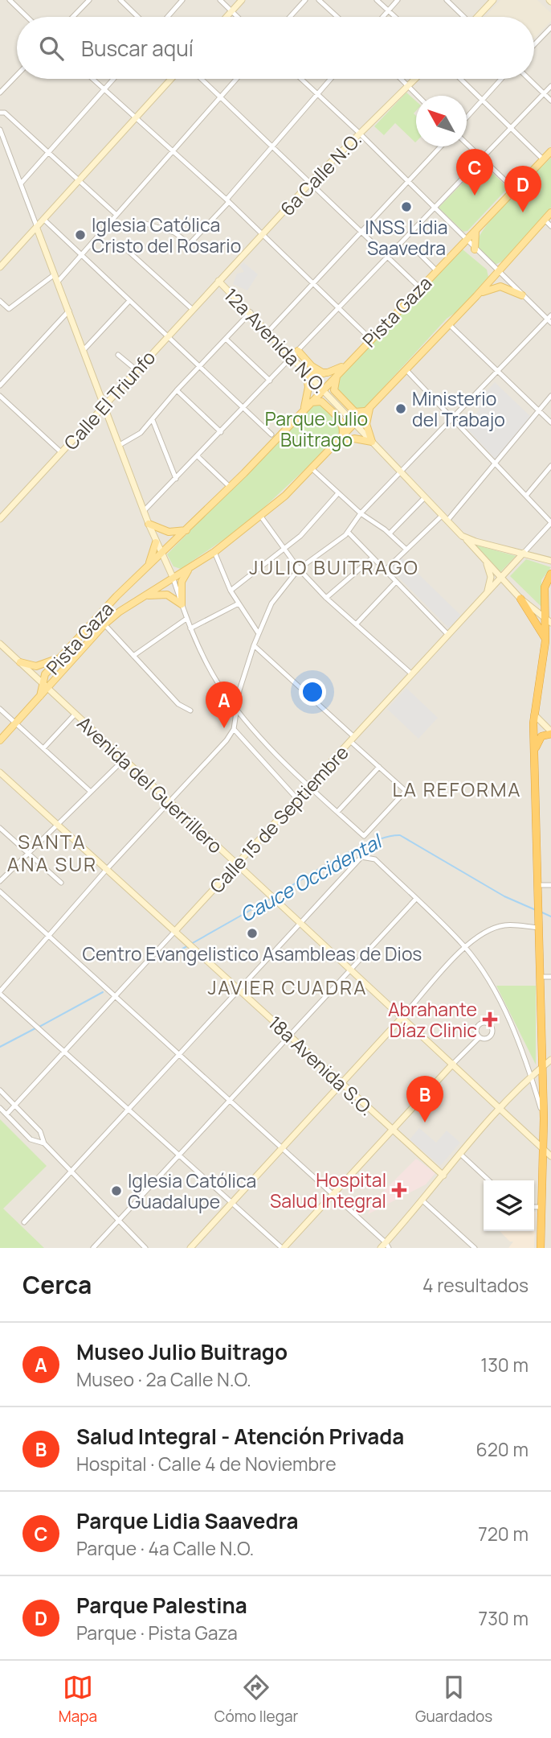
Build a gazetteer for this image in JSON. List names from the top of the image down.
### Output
{
  "streets": {
    "main road": ["Pista Gaza"],
    "street": [
      "6a Calle N.O.",
      "12a Avenida N.O.",
      "Calle El Triunfo",
      "Avenida del Guerrillero",
      "Calle 15 de Septiembre",
      "18a Avenida S.O."
    ]
  },
  "crossings": [
    ["6a Calle N.O.", "12a Avenida N.O."],
    ["6a Calle N.O.", "Calle El Triunfo"],
    ["Pista Gaza", "12a Avenida N.O."],
    ["Pista Gaza", "Avenida del Guerrillero"],
    ["12a Avenida N.O.", "Calle El Triunfo"],
    ["12a Avenida N.O.", "Calle 15 de Septiembre"],
    ["Avenida del Guerrillero", "Calle 15 de Septiembre"],
    ["Calle 15 de Septiembre", "18a Avenida S.O."]
  ],
  "districts": [
    "JULIO BUITRAGO",
    "LA REFORMA",
    "SANTA ANA SUR",
    "JAVIER CUADRA"
  ],
  "water": ["Cauce Occidental"],
  "parks": ["Parque Julio Buitrago"],
  "places": {
    "other": [
      "INSS Lidia Saavedra",
      "Iglesia Católica Cristo del Rosario",
      "Ministerio del Trabajo",
      "Centro Evangelistico Asambleas de Dios",
      "Iglesia Católica Guadalupe"
    ],
    "health": ["Abrahante Díaz Clinic", "Hospital Salud Integral"]
  },
  "north": "top left",
  "page": {
    "search": "Buscar aquí",
    "pins": [
      "C",
      "D",
      "A",
      "B"
    ],
    "heading": ["Cerca", "4 resultados"],
    "list": [
      {
        "mark": "A",
        "name": "Museo Julio Buitrago",
        "note": "Museo · 2a Calle N.O.",
        "value": "130 m"
      },
      {
        "mark": "B",
        "name": "Salud Integral - Atención Privada",
        "note": "Hospital · Calle 4 de Noviembre",
        "value": "620 m"
      },
      {
        "mark": "C",
        "name": "Parque Lidia Saavedra",
        "note": "Parque · 4a Calle N.O.",
        "value": "720 m"
      },
      {
        "mark": "D",
        "name": "Parque Palestina",
        "note": "Parque · Pista Gaza",
        "value": "730 m"
      }
    ],
    "nav": ["Mapa", "Cómo llegar", "Guardados"]
  }
}
